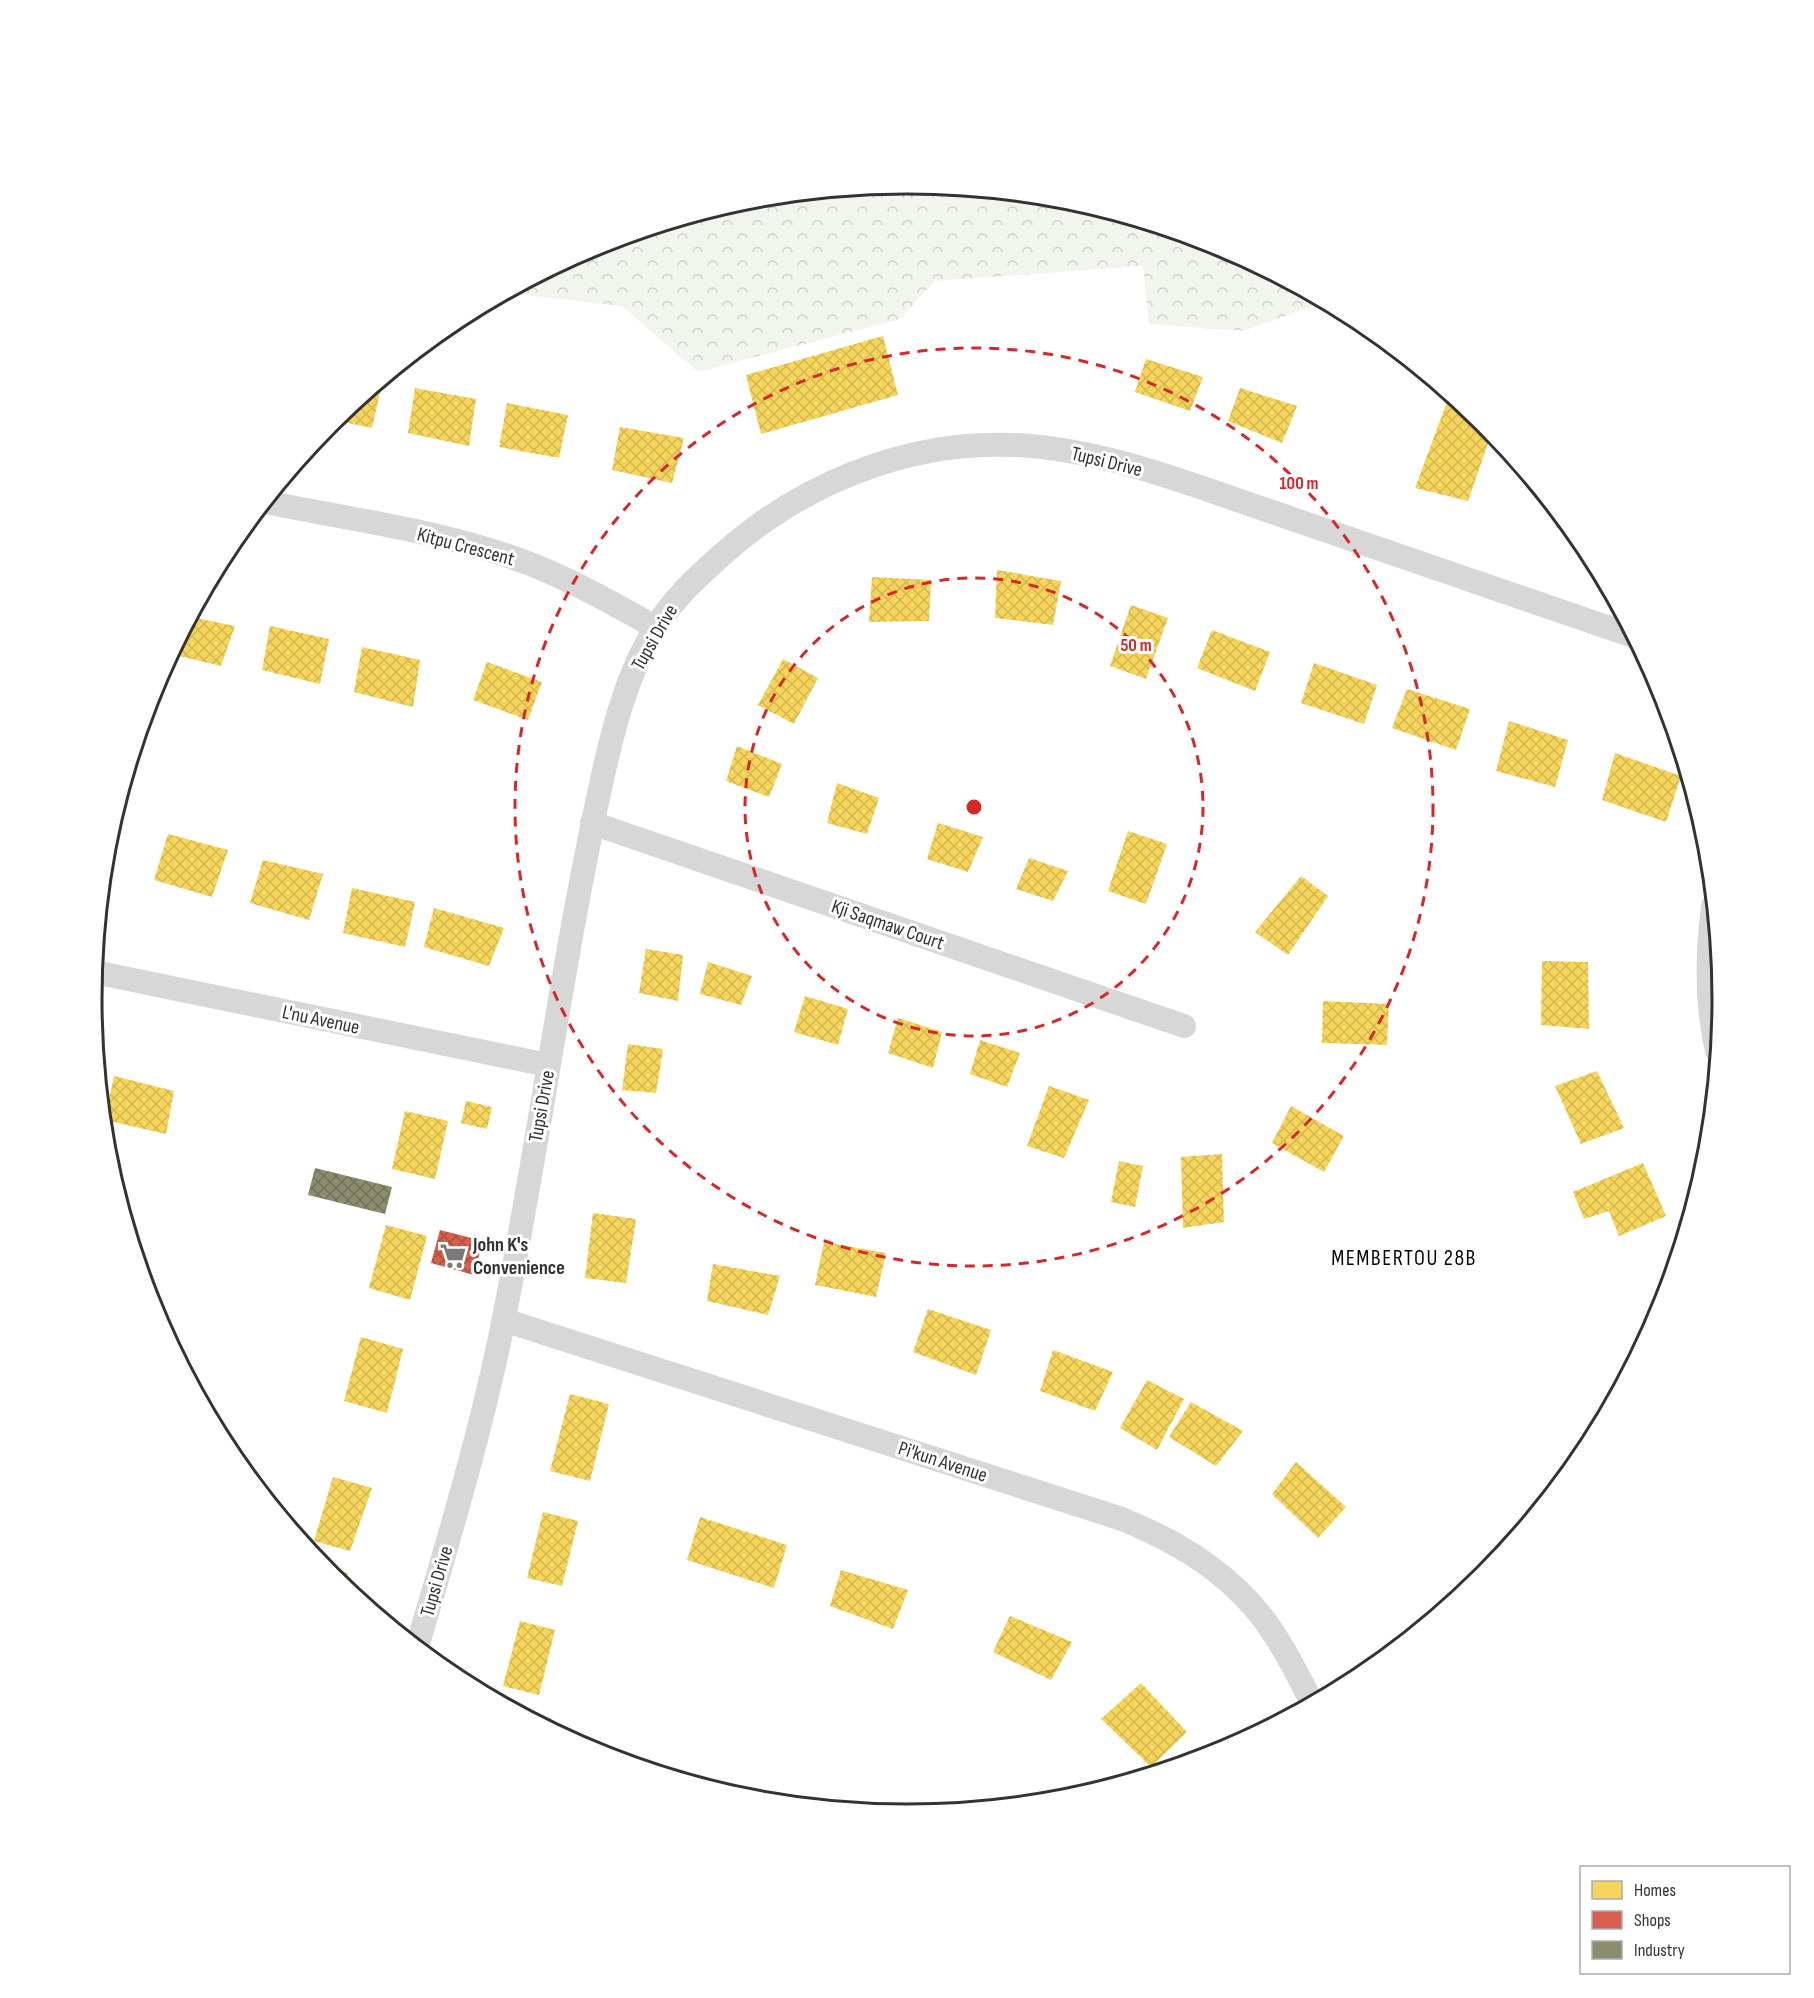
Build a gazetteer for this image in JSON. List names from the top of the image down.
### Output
{
  "streets": {
    "street": [
      "Tupsi Drive",
      "Kitpu Crescent",
      "Kji Saqmaw Court",
      "L'nu Avenue",
      "Pi'kun Avenue"
    ]
  },
  "crossings": [
    ["Tupsi Drive", "Kitpu Crescent"],
    ["Tupsi Drive", "Kji Saqmaw Court"],
    ["Tupsi Drive", "L'nu Avenue"],
    ["Tupsi Drive", "Pi'kun Avenue"]
  ],
  "districts": ["MEMBERTOU 28B"],
  "places": {
    "supermarket": ["John K's Convenience"]
  },
  "legend": ["Homes", "Shops", "Industry"],
  "rings": ["100 m", "50 m"]
}
